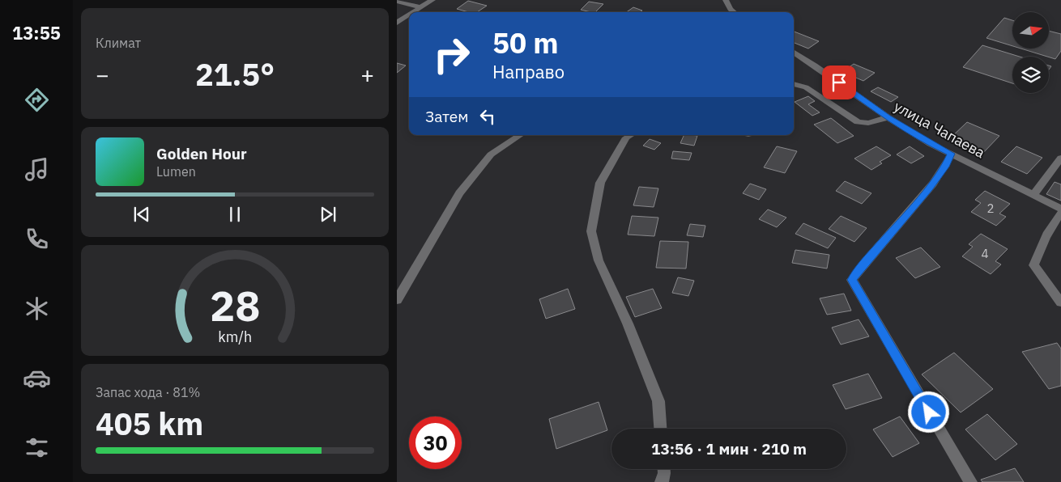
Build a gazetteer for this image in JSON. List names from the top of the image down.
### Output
{
  "streets": {
    "street": ["улица Чапаева"]
  },
  "house_numbers": ["2", "4"],
  "north": "right",
  "page": {
    "tabs": "13:55",
    "tile": [
      "Климат",
      ["Запас хода · 81%", "405 km"]
    ],
    "turn": ["50 m", "Направо"],
    "heat": ["−", "21.5°", "+"],
    "then": "Затем",
    "song": ["Golden Hour", "Lumen"],
    "limit": "30",
    "trip": "13:56 · 1 мин · 210 m",
    "gauge": ["28", "km/h"]
  }
}
